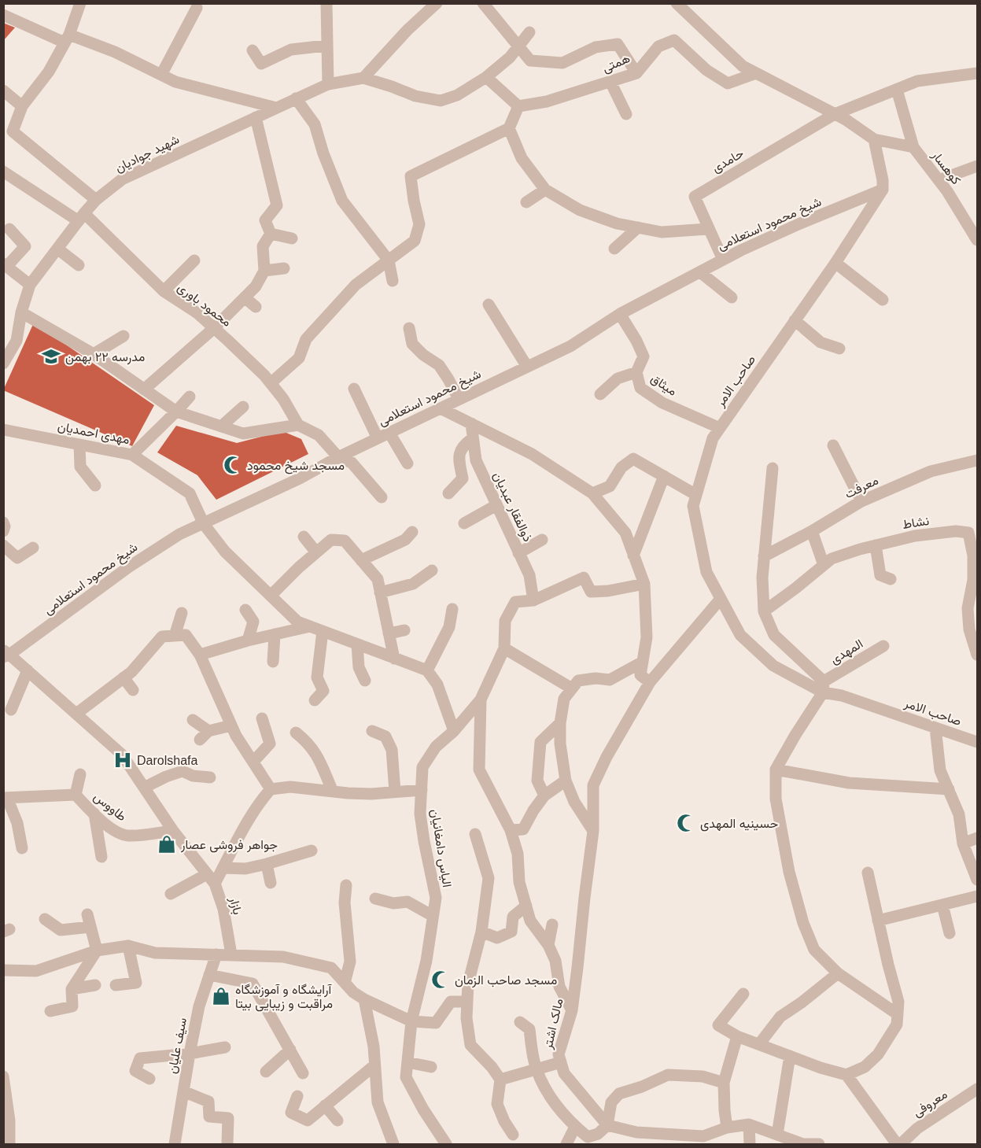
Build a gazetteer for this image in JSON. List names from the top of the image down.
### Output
{
  "streets": {
    "street": [
      "همتی",
      "شهید جوادیان",
      "حامدی",
      "کوهسار",
      "شیخ محمود استعلامی",
      "محمود باوری",
      "صاحب الامر",
      "میثاق",
      "مهدی احمدیان",
      "معرفت",
      "ذوالفقار عبدیان",
      "نشاط",
      "المهدی",
      "طاووس",
      "الیاس دامغانیان",
      "بازار",
      "مالک اشتر",
      "سیف علیان",
      "معروفی"
    ]
  },
  "crossings": [
    ["شهید جوادیان", "محمود باوری"],
    ["حامدی", "شیخ محمود استعلامی"],
    ["شیخ محمود استعلامی", "صاحب الامر"],
    ["شیخ محمود استعلامی", "میثاق"],
    ["شیخ محمود استعلامی", "مهدی احمدیان"],
    ["شیخ محمود استعلامی", "بازار"],
    ["صاحب الامر", "میثاق"],
    ["صاحب الامر", "المهدی"],
    ["صاحب الامر", "مالک اشتر"],
    ["ذوالفقار عبدیان", "الیاس دامغانیان"],
    ["طاووس", "بازار"]
  ],
  "places": {
    "school or university": ["مدرسه ۲۲ بهمن"],
    "mosque": ["مسجد شیخ محمود", "حسینیه المهدی", "مسجد صاحب الزمان"],
    "hospital": ["Darolshafa"],
    "shop": ["جواهر فروشی عصار", "آرایشگاه و آموزشگاه مراقبت و زیبایی بیتا"]
  }
}
